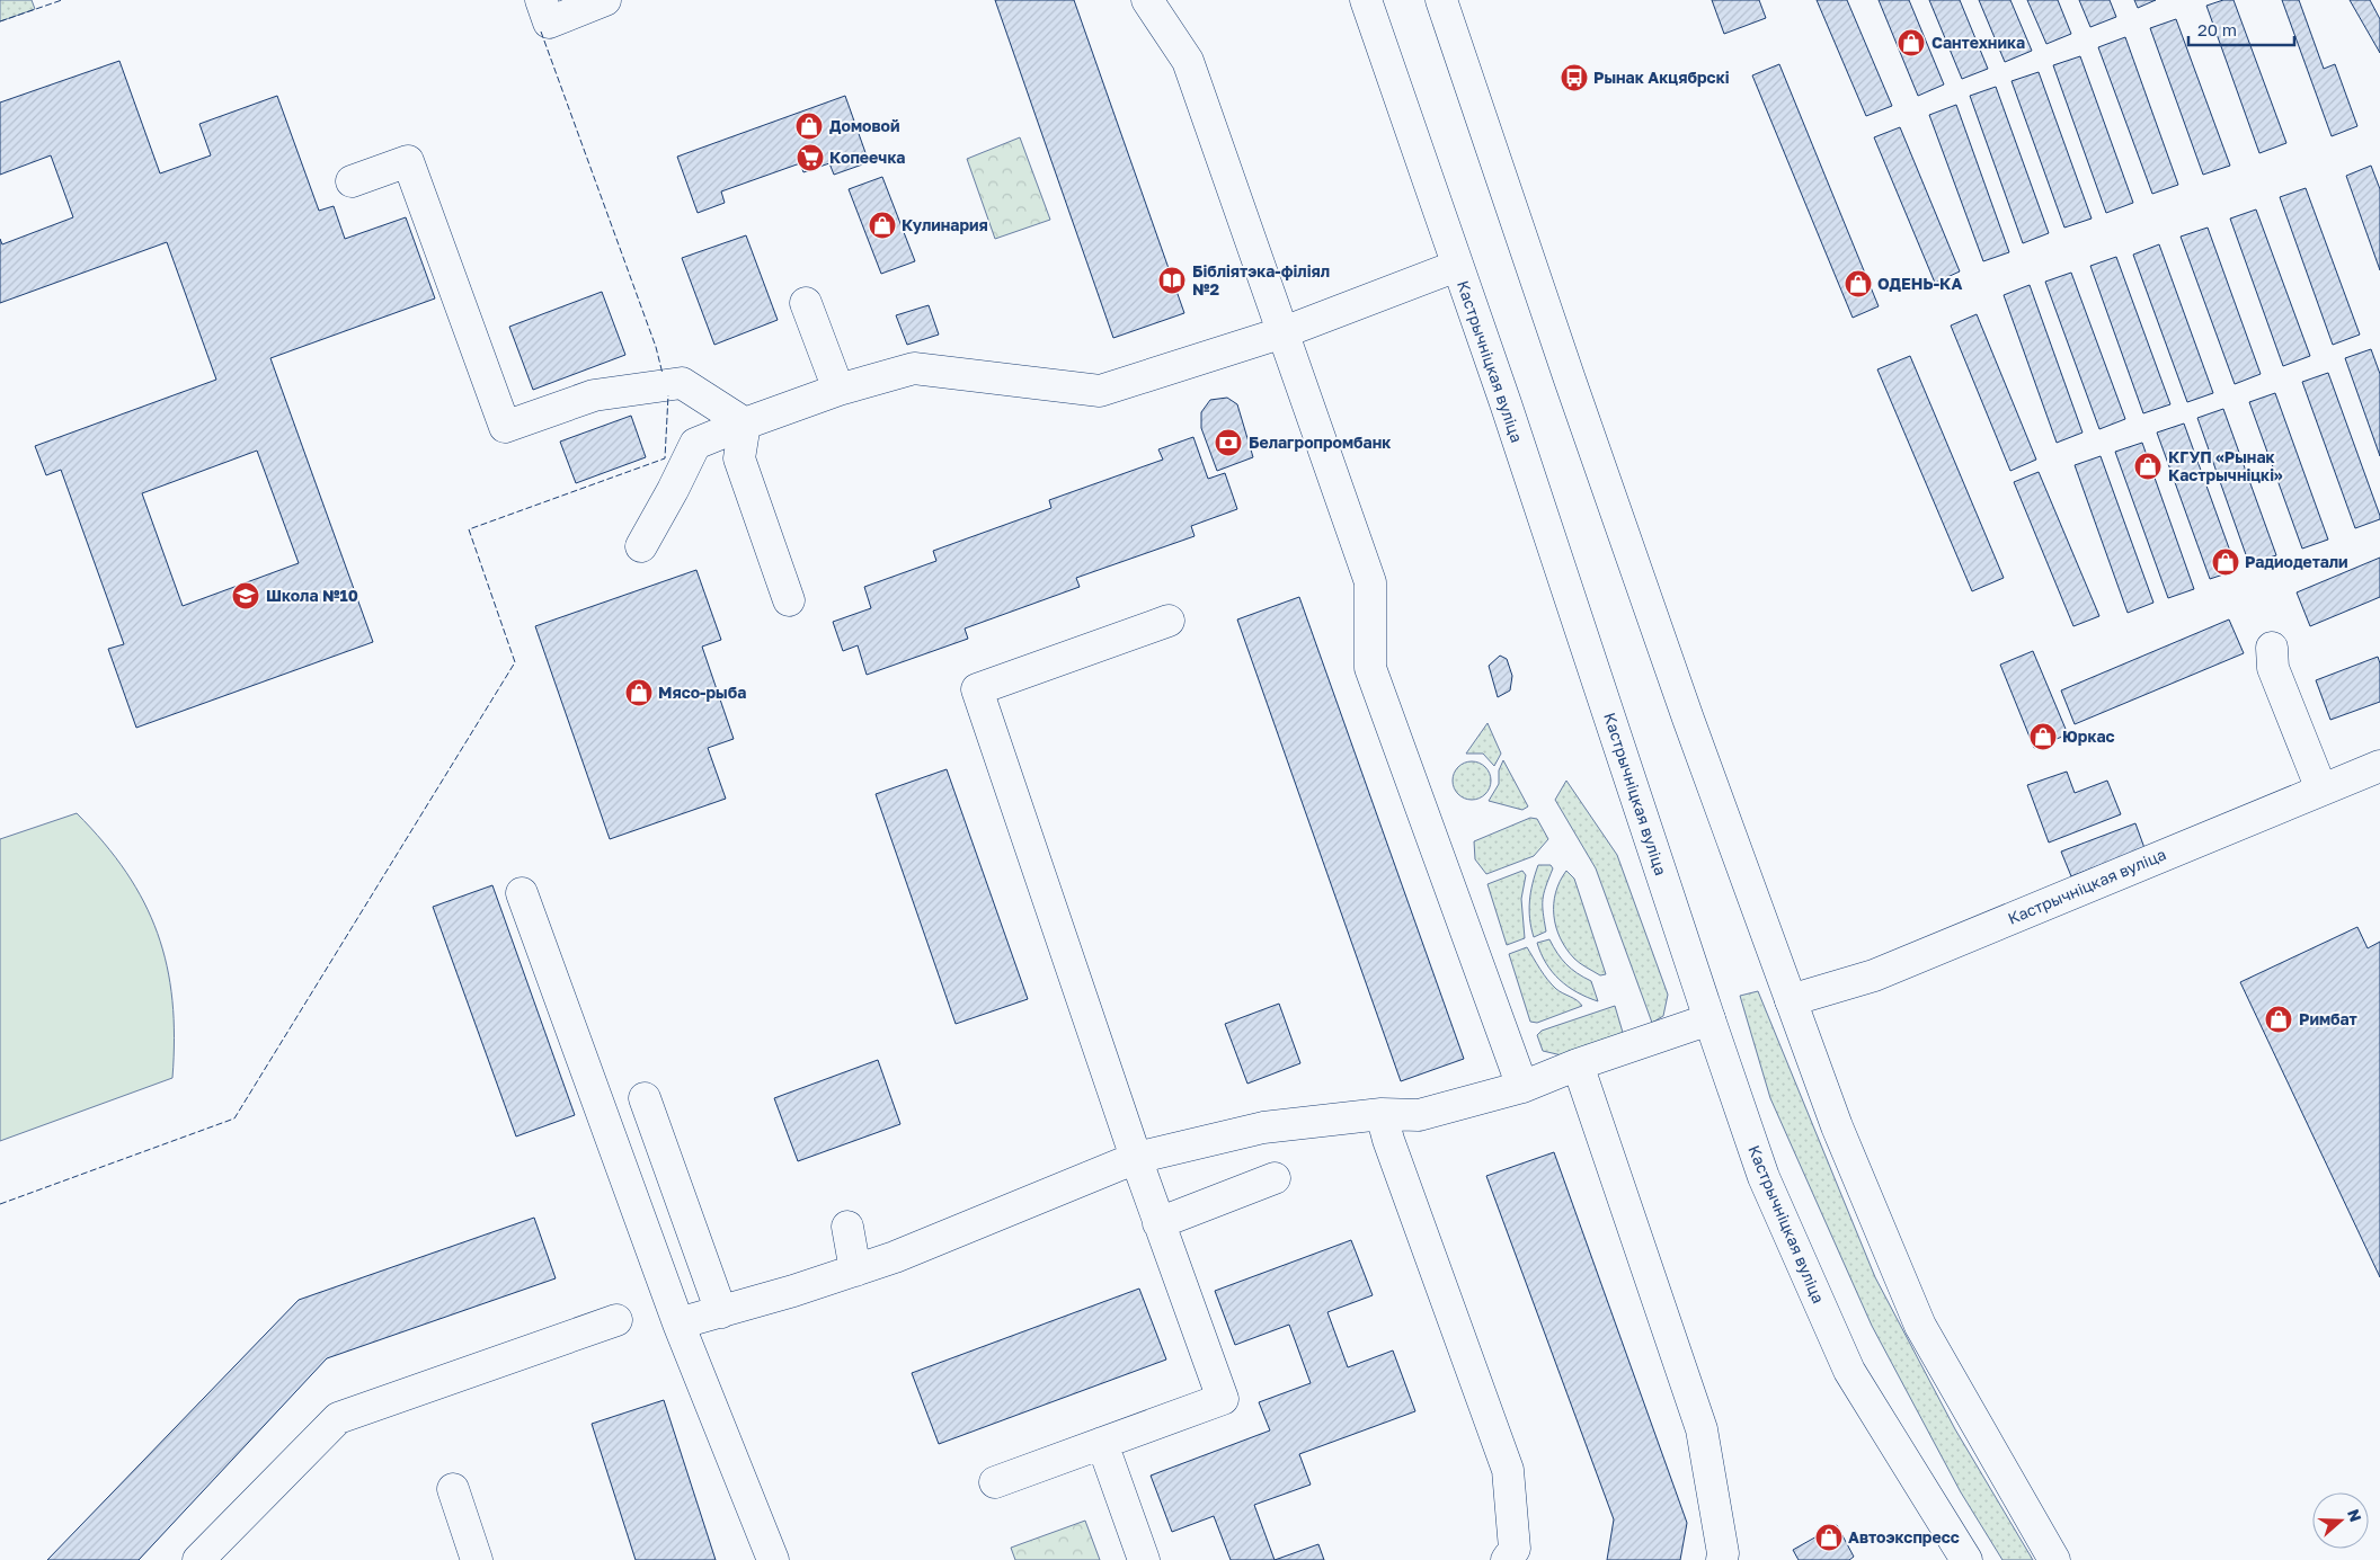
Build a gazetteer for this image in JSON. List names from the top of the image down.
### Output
{
  "streets": {
    "main road": ["Кастрычніцкая вуліца"]
  },
  "places": {
    "shop": [
      "Сантехника",
      "Домовой",
      "Кулинария",
      "ОДЕНЬ-КА",
      "КГУП «Рынак Кастрычніцкі»",
      "Радиодетали",
      "Мясо-рыба",
      "Юркас",
      "Римбат",
      "Автоэкспресс"
    ],
    "bus stop": ["Рынак Акцябрскі"],
    "supermarket": ["Копеечка"],
    "library": ["Бібліятэка-філіял №2"],
    "bank": ["Белагропромбанк"],
    "school or university": ["Школа №10"]
  },
  "scale_bar": "20 m",
  "north": "right"
}
